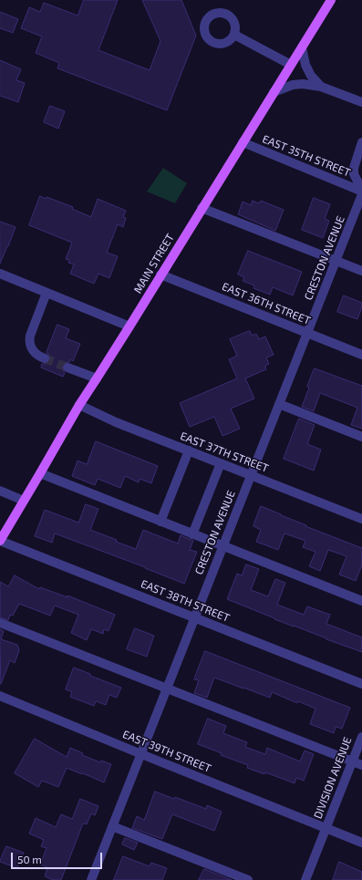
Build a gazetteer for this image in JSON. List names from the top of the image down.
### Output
{
  "streets": {
    "main road": ["MAIN STREET"],
    "street": [
      "EAST 35TH STREET",
      "CRESTON AVENUE",
      "EAST 36TH STREET",
      "EAST 37TH STREET",
      "EAST 38TH STREET",
      "EAST 39TH STREET",
      "DIVISION AVENUE"
    ]
  },
  "crossings": [
    ["EAST 35TH STREET", "MAIN STREET"],
    ["CRESTON AVENUE", "EAST 36TH STREET"],
    ["CRESTON AVENUE", "EAST 37TH STREET"],
    ["CRESTON AVENUE", "EAST 38TH STREET"],
    ["CRESTON AVENUE", "EAST 39TH STREET"],
    ["MAIN STREET", "EAST 36TH STREET"],
    ["MAIN STREET", "EAST 37TH STREET"],
    ["MAIN STREET", "EAST 38TH STREET"],
    ["EAST 39TH STREET", "DIVISION AVENUE"]
  ],
  "scale_bar": "50 m"
}
